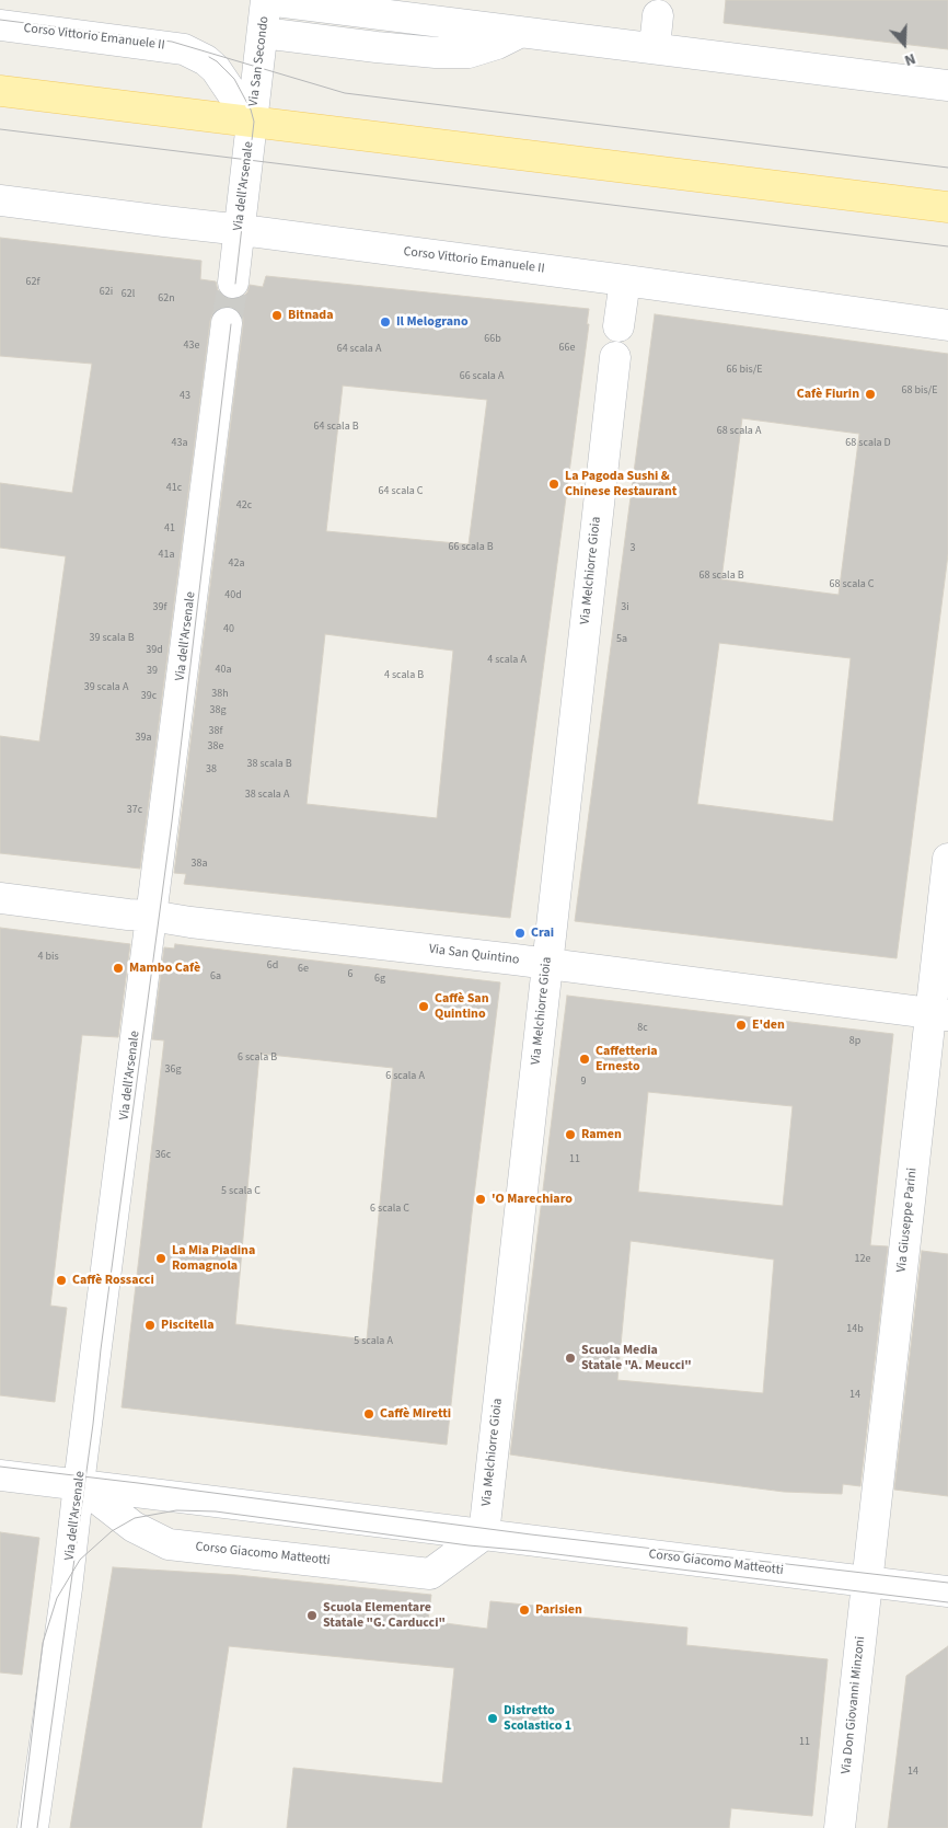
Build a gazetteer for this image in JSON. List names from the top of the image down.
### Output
{
  "streets": {
    "street": [
      "Corso Vittorio Emanuele II",
      "Via San Secondo",
      "Via dell'Arsenale",
      "Via Melchiorre Gioia",
      "Via San Quintino",
      "Via Giuseppe Parini",
      "Corso Giacomo Matteotti",
      "Via Don Giovanni Minzoni"
    ]
  },
  "crossings": [
    ["Corso Vittorio Emanuele II", "Via San Secondo"],
    ["Corso Vittorio Emanuele II", "Via dell'Arsenale"],
    ["Via San Secondo", "Via dell'Arsenale"],
    ["Via dell'Arsenale", "Via San Quintino"],
    ["Via dell'Arsenale", "Corso Giacomo Matteotti"],
    ["Via Melchiorre Gioia", "Via San Quintino"],
    ["Via Melchiorre Gioia", "Corso Giacomo Matteotti"],
    ["Via San Quintino", "Via Giuseppe Parini"],
    ["Via Giuseppe Parini", "Corso Giacomo Matteotti"],
    ["Via Giuseppe Parini", "Via Don Giovanni Minzoni"],
    ["Corso Giacomo Matteotti", "Via Don Giovanni Minzoni"]
  ],
  "places": [
    "Bitnada",
    "Il Melograno",
    "Cafè Fiurin",
    "La Pagoda Sushi & Chinese Restaurant",
    "Crai",
    "Mambo Cafè",
    "Caffè San Quintino",
    "E'den",
    "Caffetteria Ernesto",
    "Ramen",
    "'O Marechiaro",
    "La Mia Piadina Romagnola",
    "Caffè Rossacci",
    "Piscitella",
    "Scuola Media Statale \"A. Meucci\"",
    "Caffè Miretti",
    "Parisien",
    "Scuola Elementare Statale \"G. Carducci\"",
    "Distretto Scolastico 1"
  ],
  "house_numbers": [
    "62f",
    "62i",
    "62l",
    "62n",
    "66b",
    "43e",
    "66e",
    "64 scala A",
    "66 bis/E",
    "66 scala A",
    "68 bis/E",
    "43",
    "64 scala B",
    "68 scala A",
    "43a",
    "68 scala D",
    "41c",
    "64 scala C",
    "42c",
    "41",
    "66 scala B",
    "3",
    "41a",
    "42a",
    "68 scala B",
    "68 scala C",
    "40d",
    "39f",
    "3i",
    "40",
    "39 scala B",
    "5a",
    "39d",
    "4 scala A",
    "40a",
    "39",
    "4 scala B",
    "39 scala A",
    "38h",
    "39c",
    "38g",
    "38f",
    "39a",
    "38e",
    "38 scala B",
    "38",
    "38 scala A",
    "37c",
    "38a",
    "4 bis",
    "6d",
    "6e",
    "6",
    "6a",
    "6g",
    "8c",
    "8p",
    "6 scala B",
    "36g",
    "6 scala A",
    "9",
    "36c",
    "11",
    "5 scala C",
    "6 scala C",
    "12e",
    "14b",
    "5 scala A",
    "14",
    "11",
    "14"
  ],
  "north": "bottom"
}
